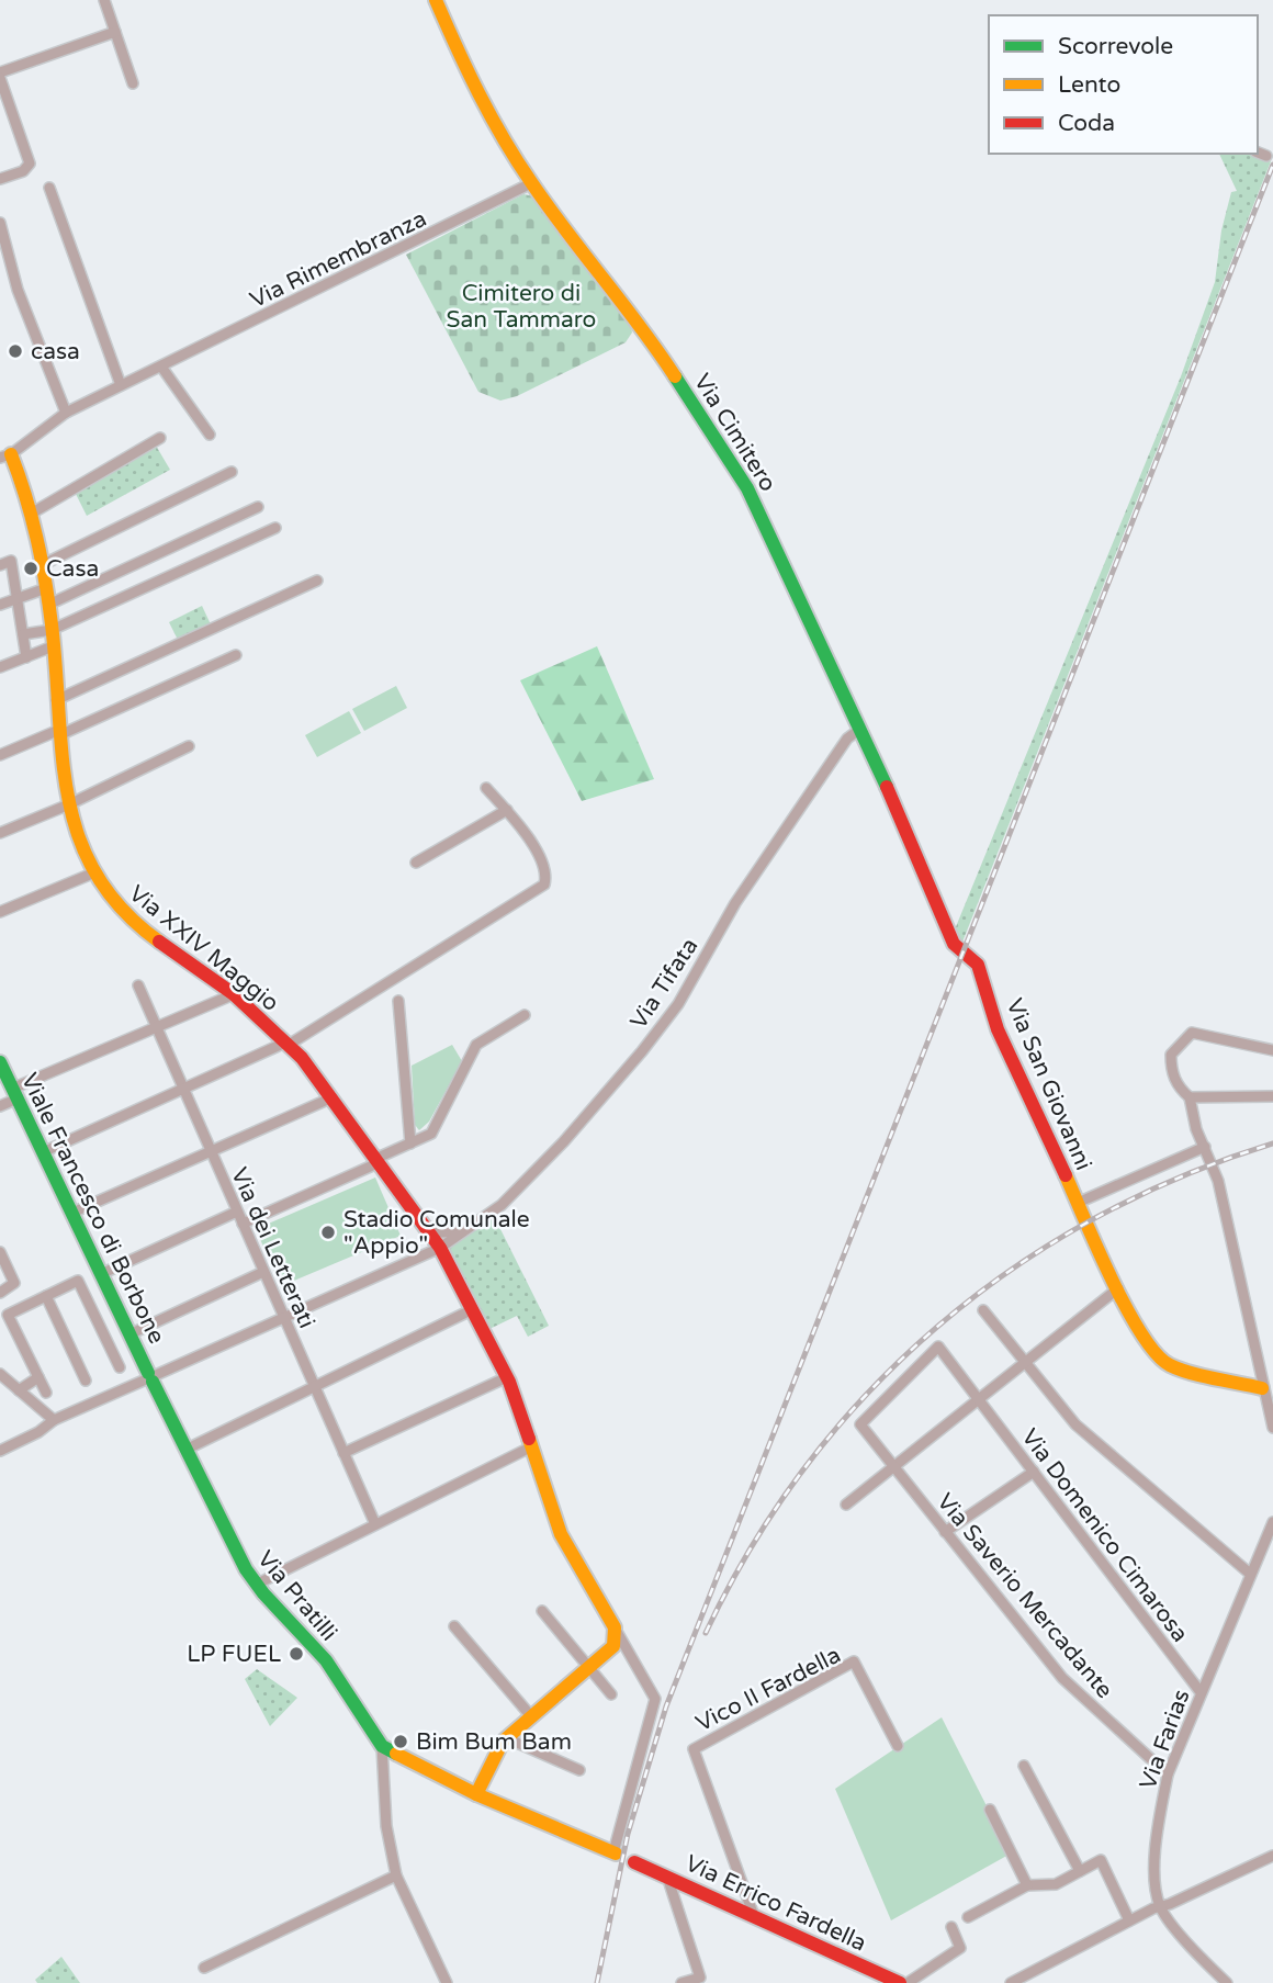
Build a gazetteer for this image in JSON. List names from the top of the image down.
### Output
{
  "streets": {
    "street": [
      "Via Rimembranza",
      "Via Cimitero",
      "Via XXIV Maggio",
      "Via Tifata",
      "Via San Giovanni",
      "Viale Francesco di Borbone",
      "Via dei Letterati",
      "Via Domenico Cimarosa",
      "Via Pratilli",
      "Via Saverio Mercadante",
      "Vico II Fardella",
      "Via Farias",
      "Via Errico Fardella"
    ]
  },
  "crossings": [
    ["Via Rimembranza", "Via Cimitero"],
    ["Via Rimembranza", "Via XXIV Maggio"],
    ["Via Cimitero", "Via Tifata"],
    ["Via Cimitero", "Via San Giovanni"],
    ["Via XXIV Maggio", "Via Tifata"],
    ["Via Tifata", "Via San Giovanni"],
    ["Via Tifata", "Viale Francesco di Borbone"],
    ["Via Tifata", "Via dei Letterati"],
    ["Via Tifata", "Via Pratilli"],
    ["Viale Francesco di Borbone", "Via Pratilli"],
    ["Via Domenico Cimarosa", "Via Saverio Mercadante"],
    ["Via Domenico Cimarosa", "Via Farias"],
    ["Via Saverio Mercadante", "Via Farias"],
    ["Vico II Fardella", "Via Errico Fardella"]
  ],
  "parks": ["Cimitero di San Tammaro"],
  "places": [
    "casa",
    "Casa",
    "Stadio Comunale \"Appio\"",
    "LP FUEL",
    "Bim Bum Bam"
  ],
  "legend": ["Scorrevole", "Lento", "Coda"]
}
